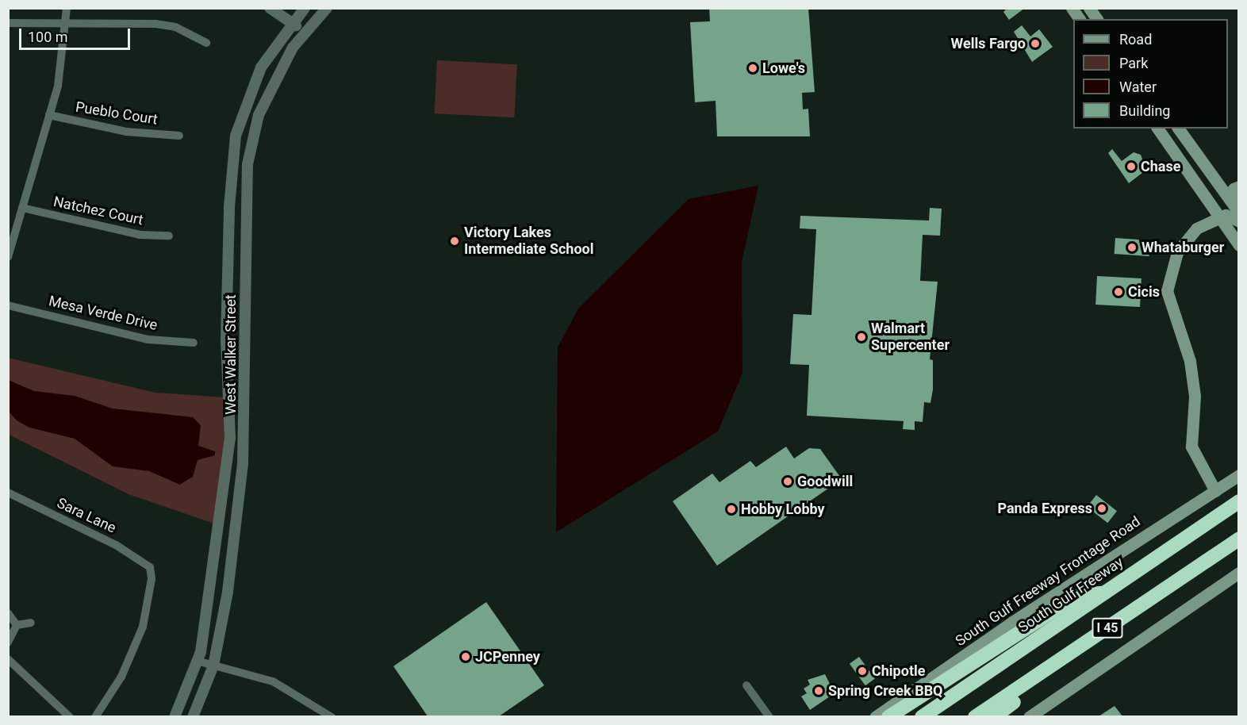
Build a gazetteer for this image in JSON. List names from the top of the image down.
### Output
{
  "streets": {
    "highway": ["South Gulf Freeway", "I 45"],
    "main road": ["South Gulf Freeway Frontage Road"],
    "street": [
      "Pueblo Court",
      "Natchez Court",
      "Mesa Verde Drive",
      "West Walker Street",
      "Sara Lane"
    ]
  },
  "places": [
    "Wells Fargo",
    "Lowe's",
    "Chase",
    "Victory Lakes Intermediate School",
    "Whataburger",
    "Cicis",
    "Walmart Supercenter",
    "Goodwill",
    "Panda Express",
    "Hobby Lobby",
    "JCPenney",
    "Chipotle",
    "Spring Creek BBQ"
  ],
  "legend": [
    "Road",
    "Park",
    "Water",
    "Building"
  ],
  "scale_bar": "100 m"
}
